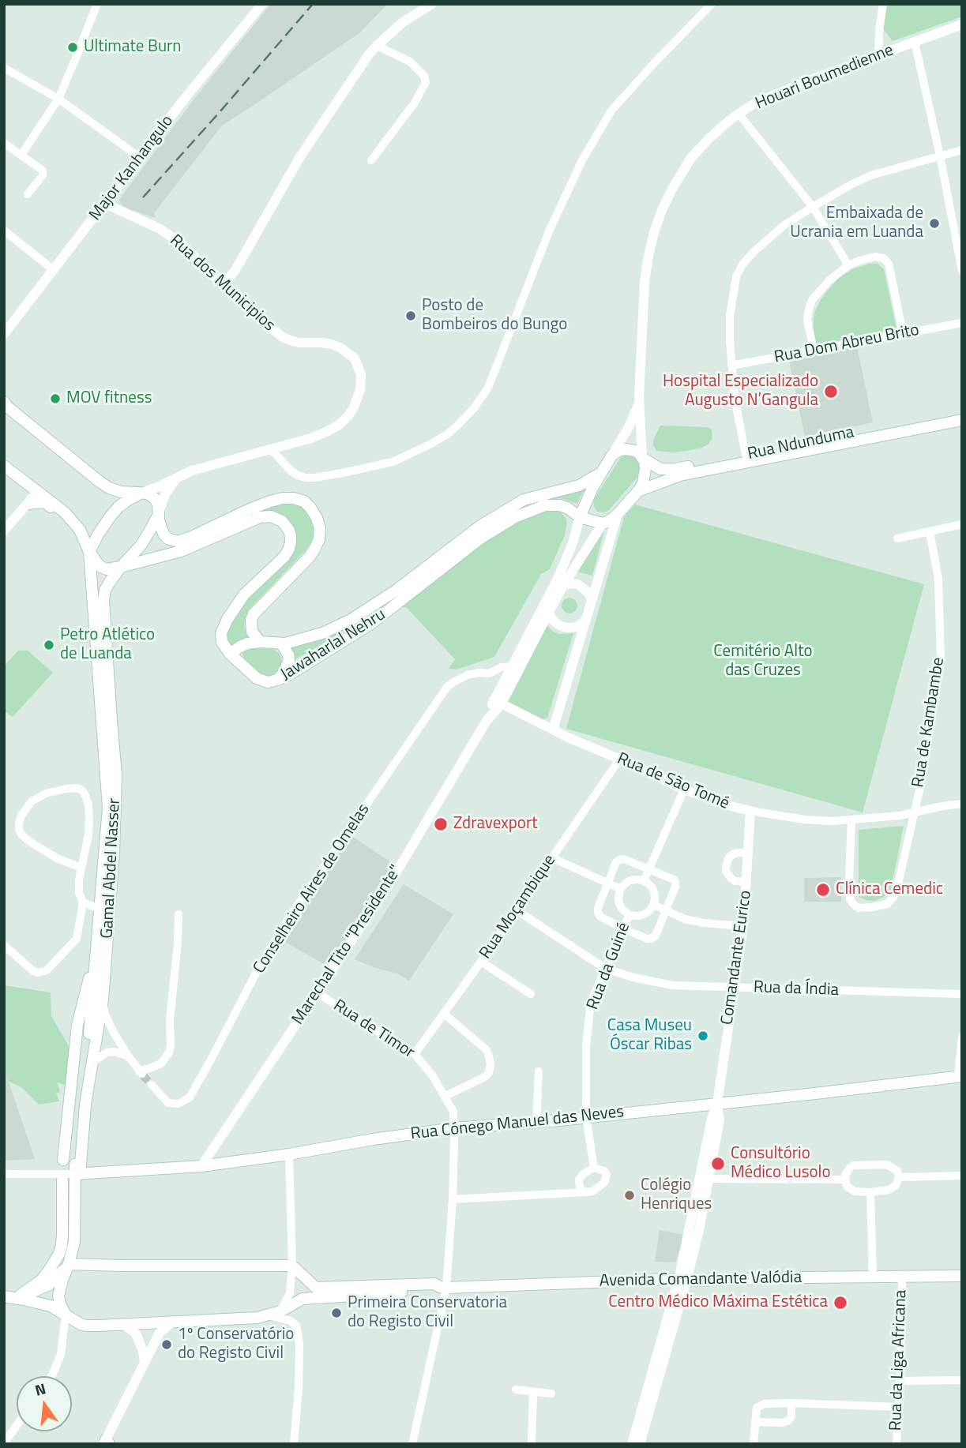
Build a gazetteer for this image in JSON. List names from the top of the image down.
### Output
{
  "streets": {
    "main road": [
      "Rua Ndunduma",
      "Jawaharlal Nehru",
      "Gamal Abdel Nasser",
      "Rua Cónego Manuel das Neves",
      "Avenida Comandante Valódia"
    ],
    "street": [
      "Houari Boumedienne",
      "Major Kanhangulo",
      "Rua dos Municipios",
      "Rua Dom Abreu Brito",
      "Rua de Kambambe",
      "Rua de São Tomé",
      "Conselheiro Aires de Omelas",
      "Rua Moçambique",
      "Marechal Tito \"Presidente\"",
      "Comandante Eurico",
      "Rua da Guiné",
      "Rua da Índia",
      "Rua de Timor",
      "Rua da Liga Africana"
    ]
  },
  "crossings": [
    ["Major Kanhangulo", "Rua dos Municipios"],
    ["Jawaharlal Nehru", "Marechal Tito \"Presidente\""],
    ["Rua de Kambambe", "Rua de São Tomé"],
    ["Rua de São Tomé", "Rua Moçambique"],
    ["Rua de São Tomé", "Marechal Tito \"Presidente\""],
    ["Rua de São Tomé", "Comandante Eurico"],
    ["Gamal Abdel Nasser", "Rua Cónego Manuel das Neves"],
    ["Gamal Abdel Nasser", "Avenida Comandante Valódia"],
    ["Rua Moçambique", "Rua da Índia"],
    ["Rua Moçambique", "Rua de Timor"],
    ["Marechal Tito \"Presidente\"", "Rua de Timor"],
    ["Marechal Tito \"Presidente\"", "Rua Cónego Manuel das Neves"],
    ["Comandante Eurico", "Rua da Índia"],
    ["Comandante Eurico", "Rua Cónego Manuel das Neves"],
    ["Comandante Eurico", "Avenida Comandante Valódia"],
    ["Rua da Guiné", "Rua da Índia"],
    ["Rua da Guiné", "Rua Cónego Manuel das Neves"],
    ["Rua de Timor", "Rua Cónego Manuel das Neves"],
    ["Rua de Timor", "Avenida Comandante Valódia"],
    ["Avenida Comandante Valódia", "Rua da Liga Africana"]
  ],
  "parks": ["Cemitério Alto das Cruzes"],
  "places": [
    "Ultimate Burn",
    "Embaixada de Ucrania em Luanda",
    "Posto de Bombeiros do Bungo",
    "Hospital Especializado Augusto N’Gangula",
    "MOV fitness",
    "Petro Atlético de Luanda",
    "Zdravexport",
    "Clínica Cemedic",
    "Casa Museu Óscar Ribas",
    "Consultório Médico Lusolo",
    "Colégio Henriques",
    "Centro Médico Máxima Estética",
    "Primeira Conservatoria do Registo Civil",
    "1º Conservatório do Registo Civil"
  ],
  "north": "top"
}
